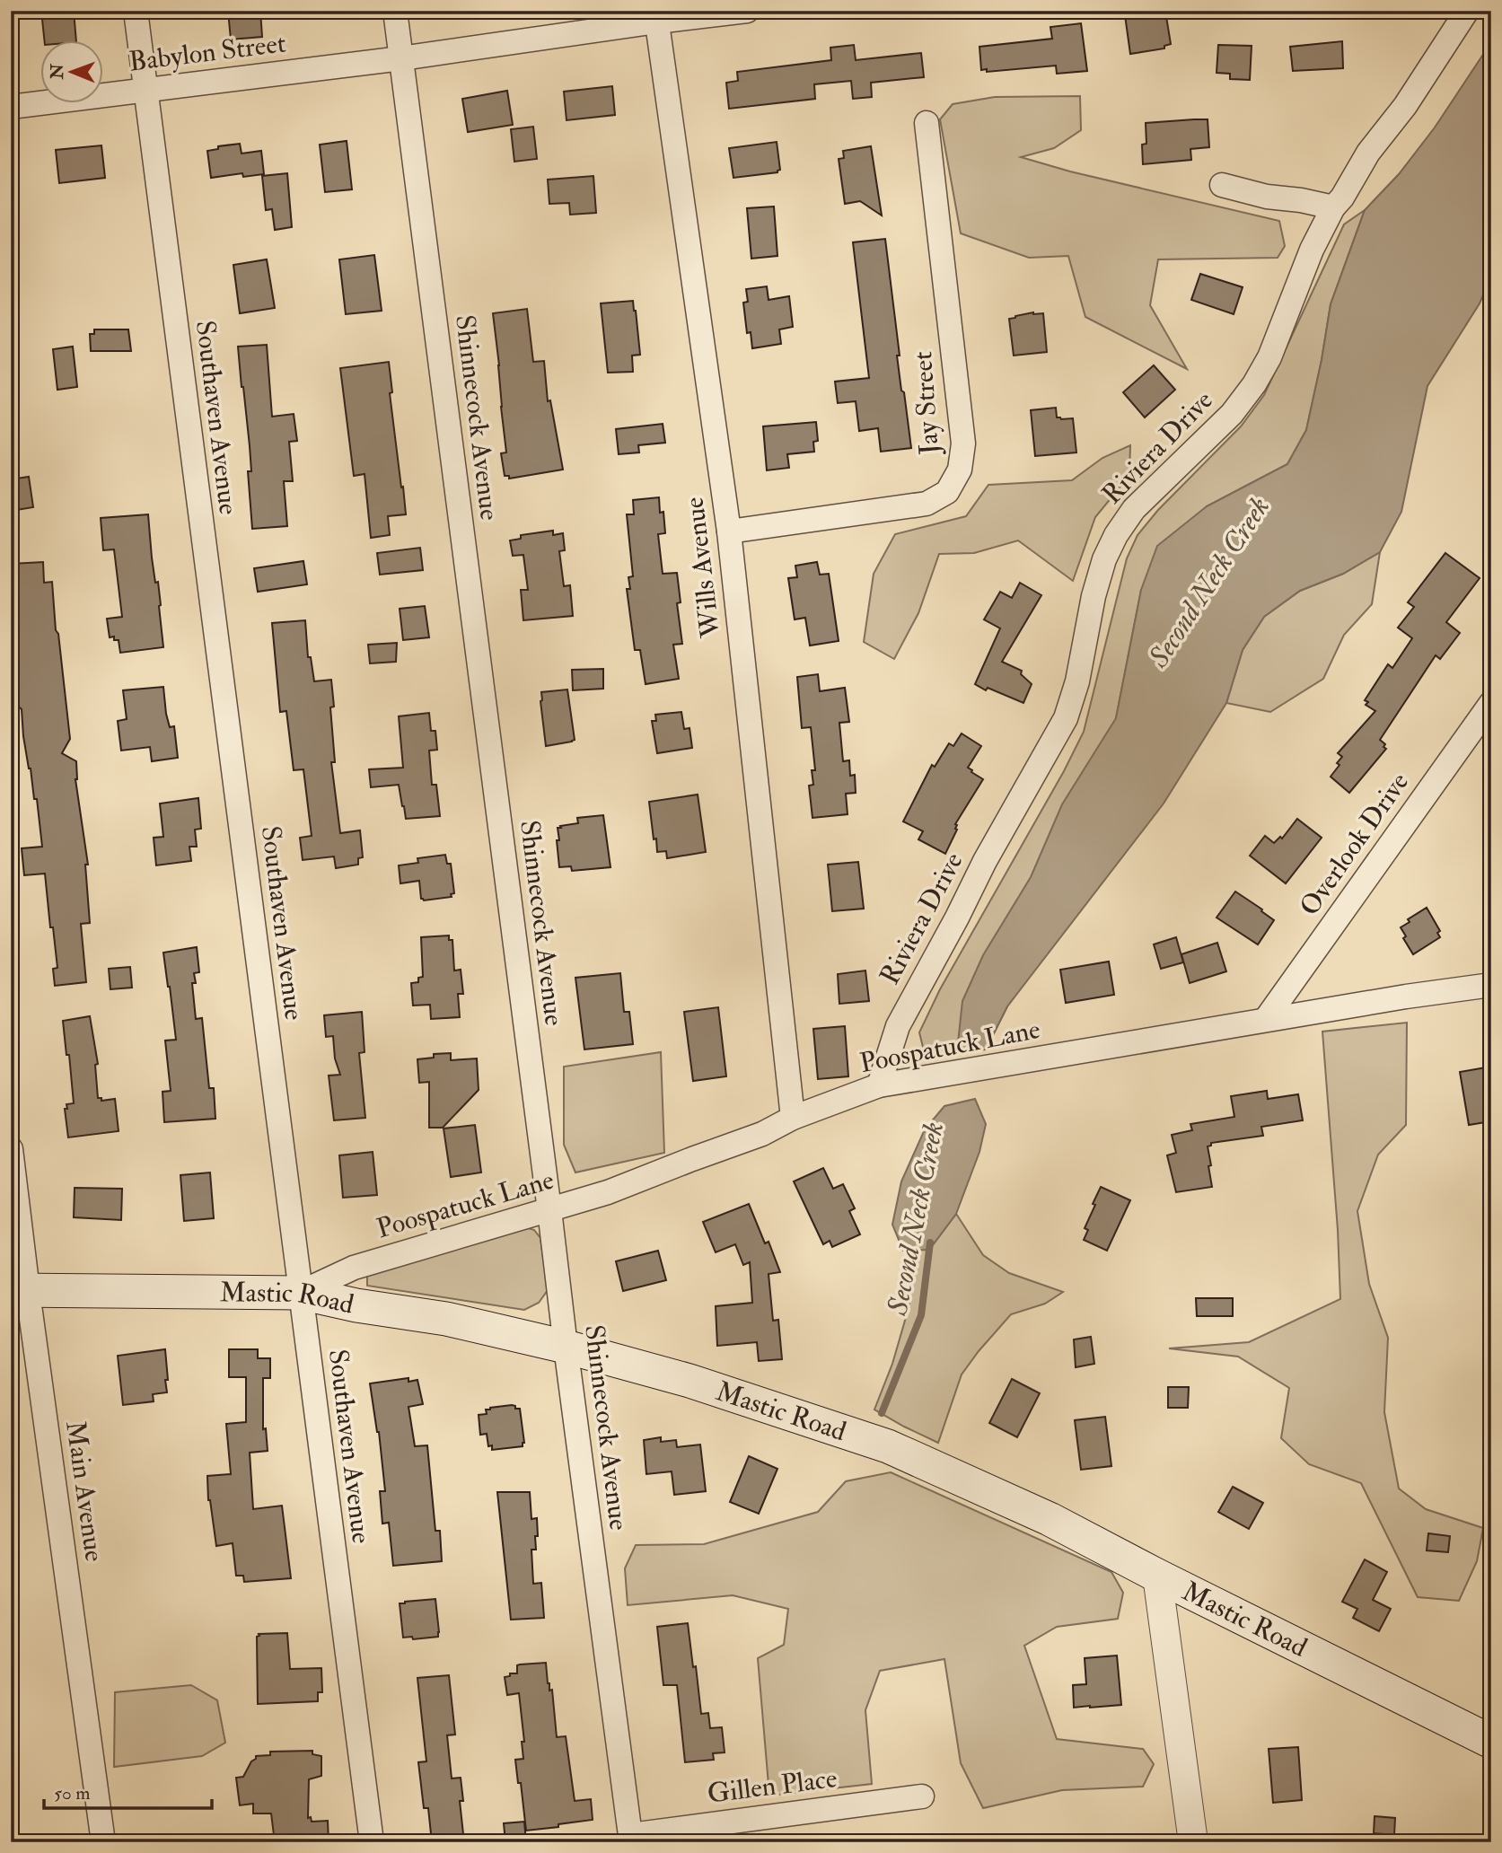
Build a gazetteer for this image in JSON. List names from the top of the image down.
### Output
{
  "streets": {
    "main road": ["Mastic Road"],
    "street": [
      "Babylon Street",
      "Jay Street",
      "Southaven Avenue",
      "Shinnecock Avenue",
      "Riviera Drive",
      "Wills Avenue",
      "Overlook Drive",
      "Poospatuck Lane",
      "Main Avenue",
      "Gillen Place"
    ]
  },
  "crossings": [
    ["Babylon Street", "Southaven Avenue"],
    ["Babylon Street", "Shinnecock Avenue"],
    ["Babylon Street", "Wills Avenue"],
    ["Jay Street", "Wills Avenue"],
    ["Southaven Avenue", "Poospatuck Lane"],
    ["Southaven Avenue", "Mastic Road"],
    ["Shinnecock Avenue", "Poospatuck Lane"],
    ["Shinnecock Avenue", "Mastic Road"],
    ["Shinnecock Avenue", "Gillen Place"],
    ["Riviera Drive", "Poospatuck Lane"],
    ["Wills Avenue", "Poospatuck Lane"],
    ["Overlook Drive", "Poospatuck Lane"],
    ["Poospatuck Lane", "Mastic Road"],
    ["Mastic Road", "Main Avenue"]
  ],
  "water": ["Second Neck Creek"],
  "scale_bar": "50 m",
  "north": "left"
}
